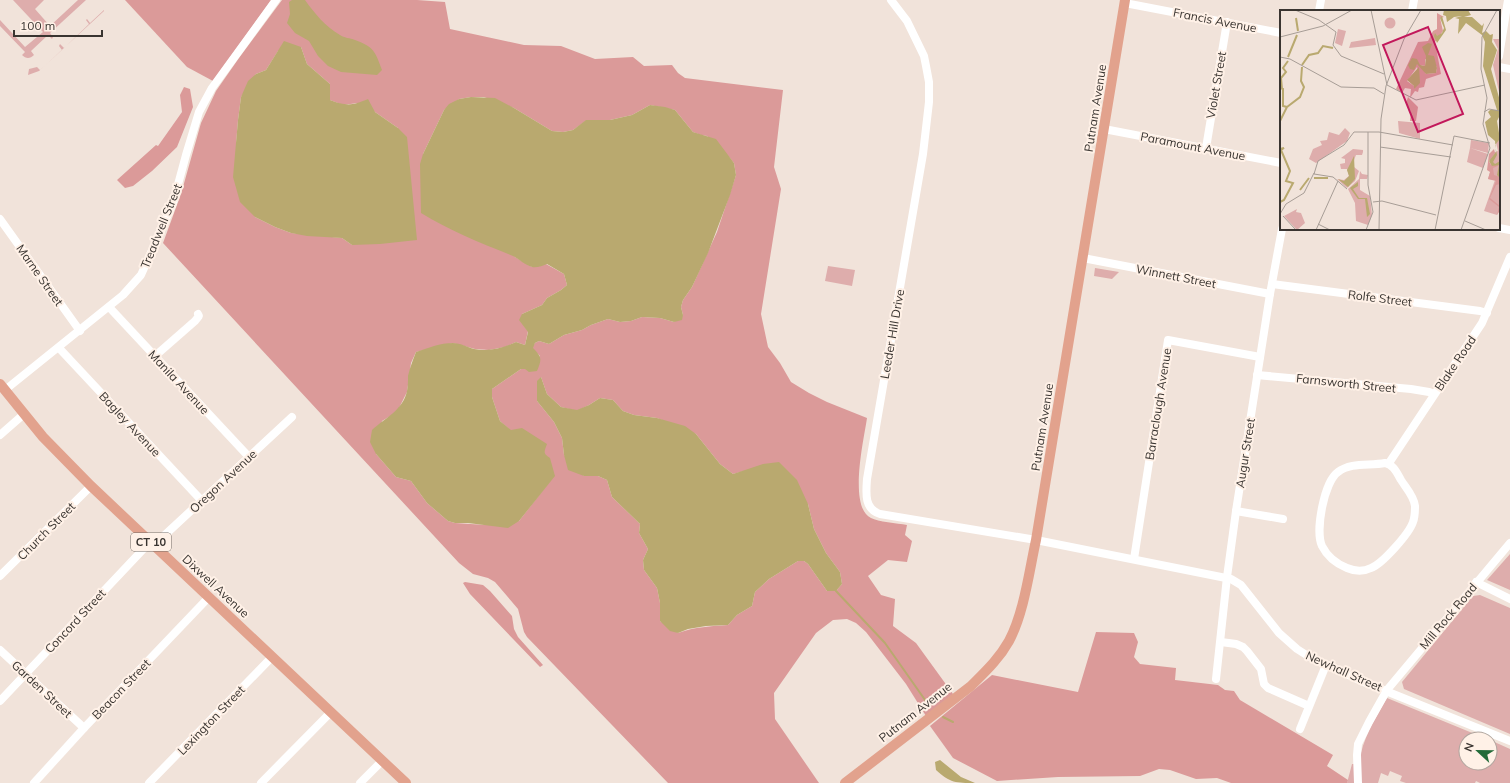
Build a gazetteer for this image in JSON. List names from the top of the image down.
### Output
{
  "streets": {
    "main road": ["Putnam Avenue", "CT 10", "Dixwell Avenue"],
    "street": [
      "Francis Avenue",
      "Violet Street",
      "Paramount Avenue",
      "Treadwell Street",
      "Marne Street",
      "Winnett Street",
      "Rolfe Street",
      "Leeder Hill Drive",
      "Blake Road",
      "Manila Avenue",
      "Farnsworth Street",
      "Barraclough Avenue",
      "Bagley Avenue",
      "Augur Street",
      "Oregon Avenue",
      "Church Street",
      "Mill Rock Road",
      "Concord Street",
      "Newhall Street",
      "Garden Street",
      "Beacon Street",
      "Lexington Street"
    ]
  },
  "crossings": [
    ["Francis Avenue", "Violet Street"],
    ["Francis Avenue", "Putnam Avenue"],
    ["Violet Street", "Paramount Avenue"],
    ["Putnam Avenue", "Paramount Avenue"],
    ["Putnam Avenue", "Winnett Street"],
    ["Putnam Avenue", "Leeder Hill Drive"],
    ["Putnam Avenue", "Newhall Street"],
    ["Treadwell Street", "Marne Street"],
    ["Treadwell Street", "Manila Avenue"],
    ["Treadwell Street", "Bagley Avenue"],
    ["Treadwell Street", "Dixwell Avenue"],
    ["Winnett Street", "Augur Street"],
    ["Rolfe Street", "Blake Road"],
    ["Rolfe Street", "Augur Street"],
    ["Leeder Hill Drive", "Newhall Street"],
    ["Blake Road", "Farnsworth Street"],
    ["Manila Avenue", "Oregon Avenue"],
    ["Farnsworth Street", "Augur Street"],
    ["Barraclough Avenue", "Augur Street"],
    ["Barraclough Avenue", "Newhall Street"],
    ["Bagley Avenue", "Oregon Avenue"],
    ["Augur Street", "Newhall Street"],
    ["Oregon Avenue", "Dixwell Avenue"],
    ["Oregon Avenue", "Concord Street"],
    ["Church Street", "Dixwell Avenue"],
    ["Dixwell Avenue", "Concord Street"],
    ["Dixwell Avenue", "Beacon Street"],
    ["Dixwell Avenue", "Lexington Street"],
    ["Mill Rock Road", "Newhall Street"],
    ["Concord Street", "Garden Street"],
    ["Garden Street", "Beacon Street"]
  ],
  "scale_bar": "100 m",
  "north": "left"
}
